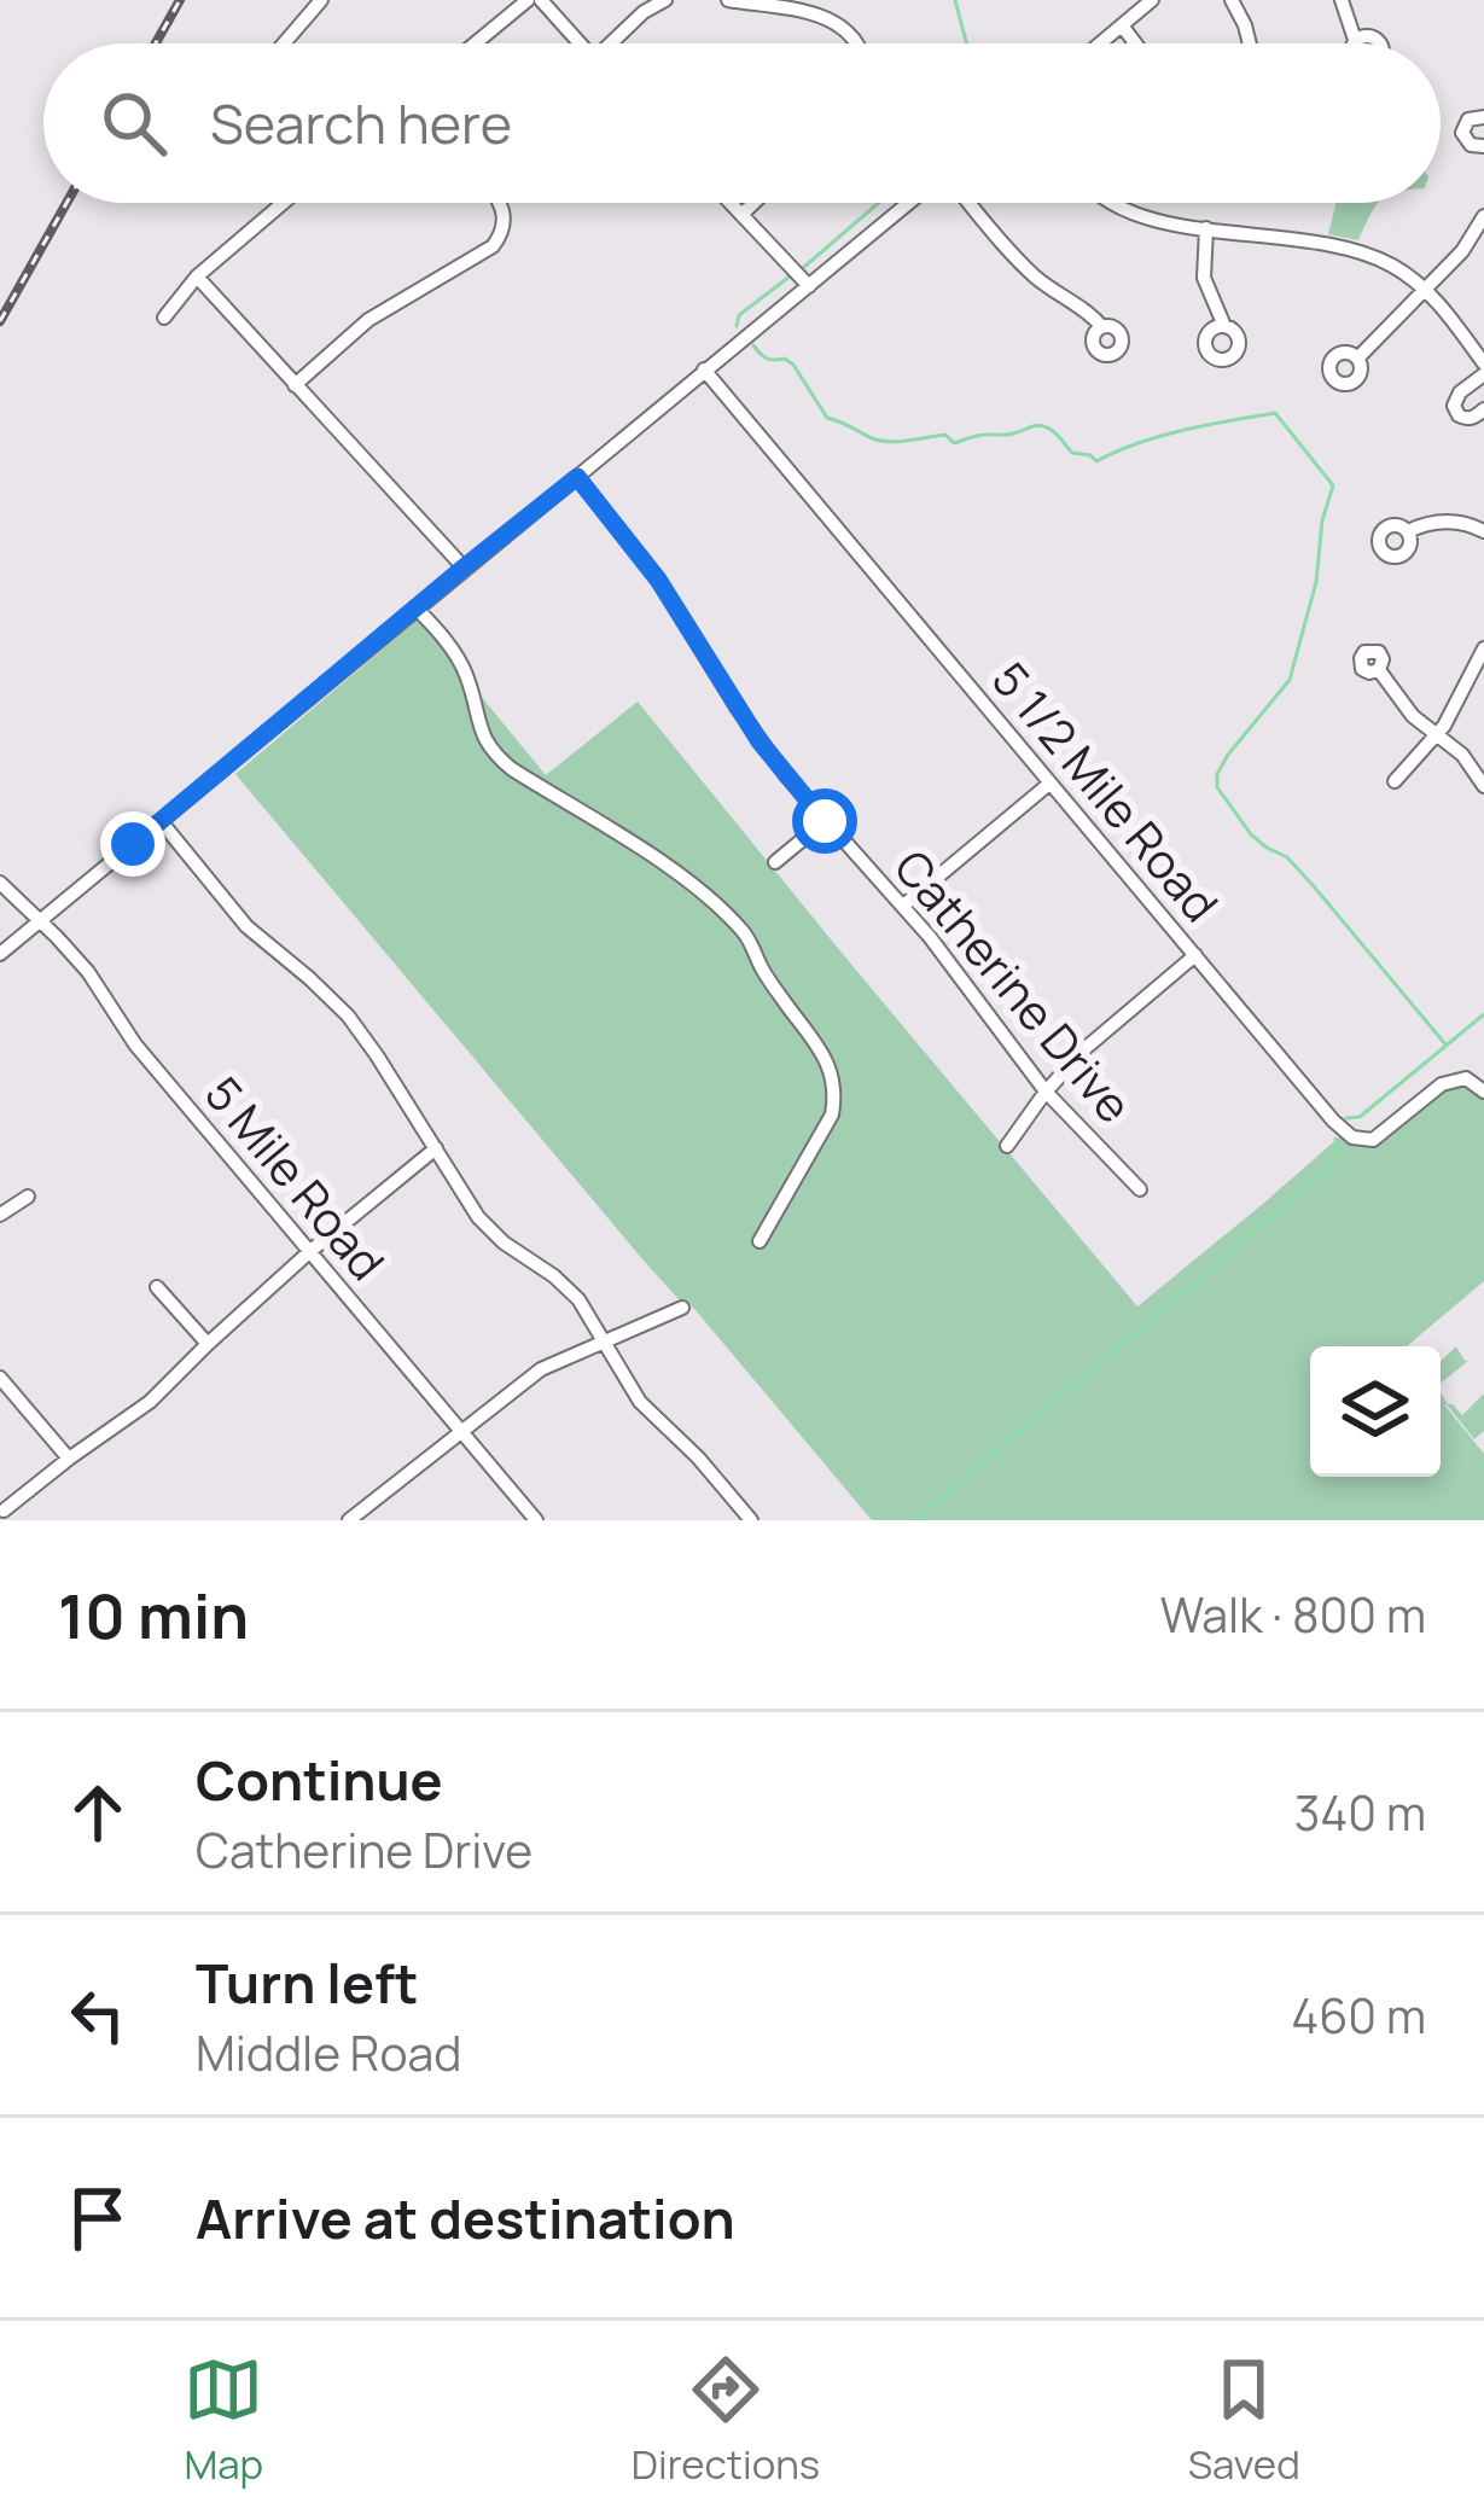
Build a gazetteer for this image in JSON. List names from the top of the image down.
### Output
{
  "streets": {
    "street": ["5 1/2 Mile Road", "Catherine Drive", "5 Mile Road"]
  },
  "page": {
    "search": "Search here",
    "heading": ["10 min", "Walk · 800 m"],
    "list": [
      ["Continue", "Catherine Drive", "340 m"],
      ["Turn left", "Middle Road", "460 m"],
      "Arrive at destination"
    ],
    "nav": ["Map", "Directions", "Saved"]
  }
}
